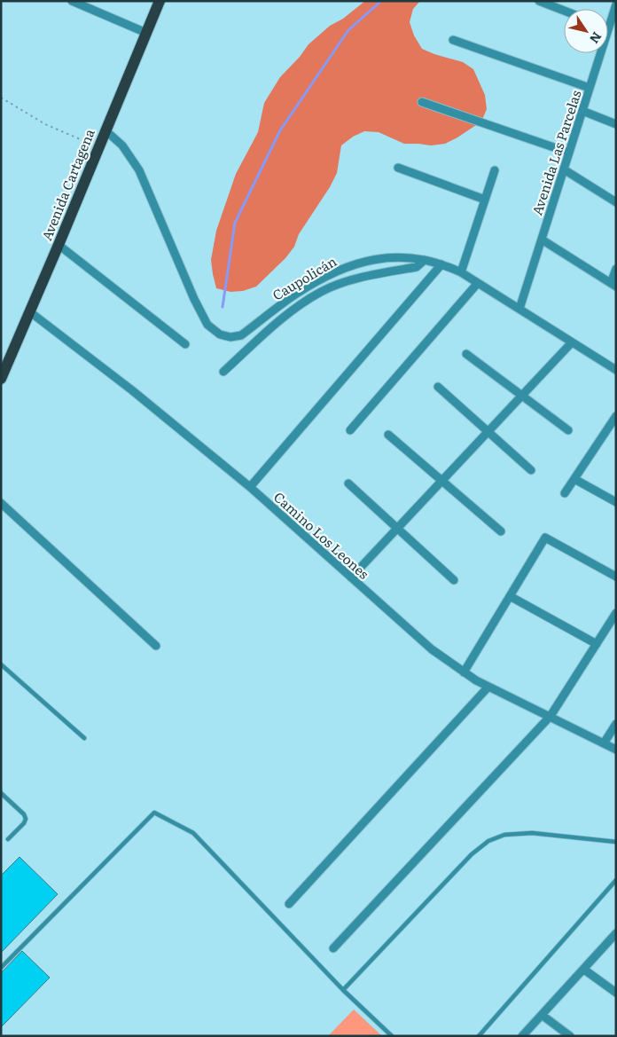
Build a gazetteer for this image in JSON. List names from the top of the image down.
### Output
{
  "streets": {
    "main road": ["Avenida Cartagena"],
    "street": ["Avenida Las Parcelas", "Caupolicán", "Camino Los Leones"]
  },
  "crossings": [
    ["Avenida Las Parcelas", "Caupolicán"],
    ["Avenida Cartagena", "Caupolicán"],
    ["Avenida Cartagena", "Camino Los Leones"]
  ],
  "north": "bottom right"
}
